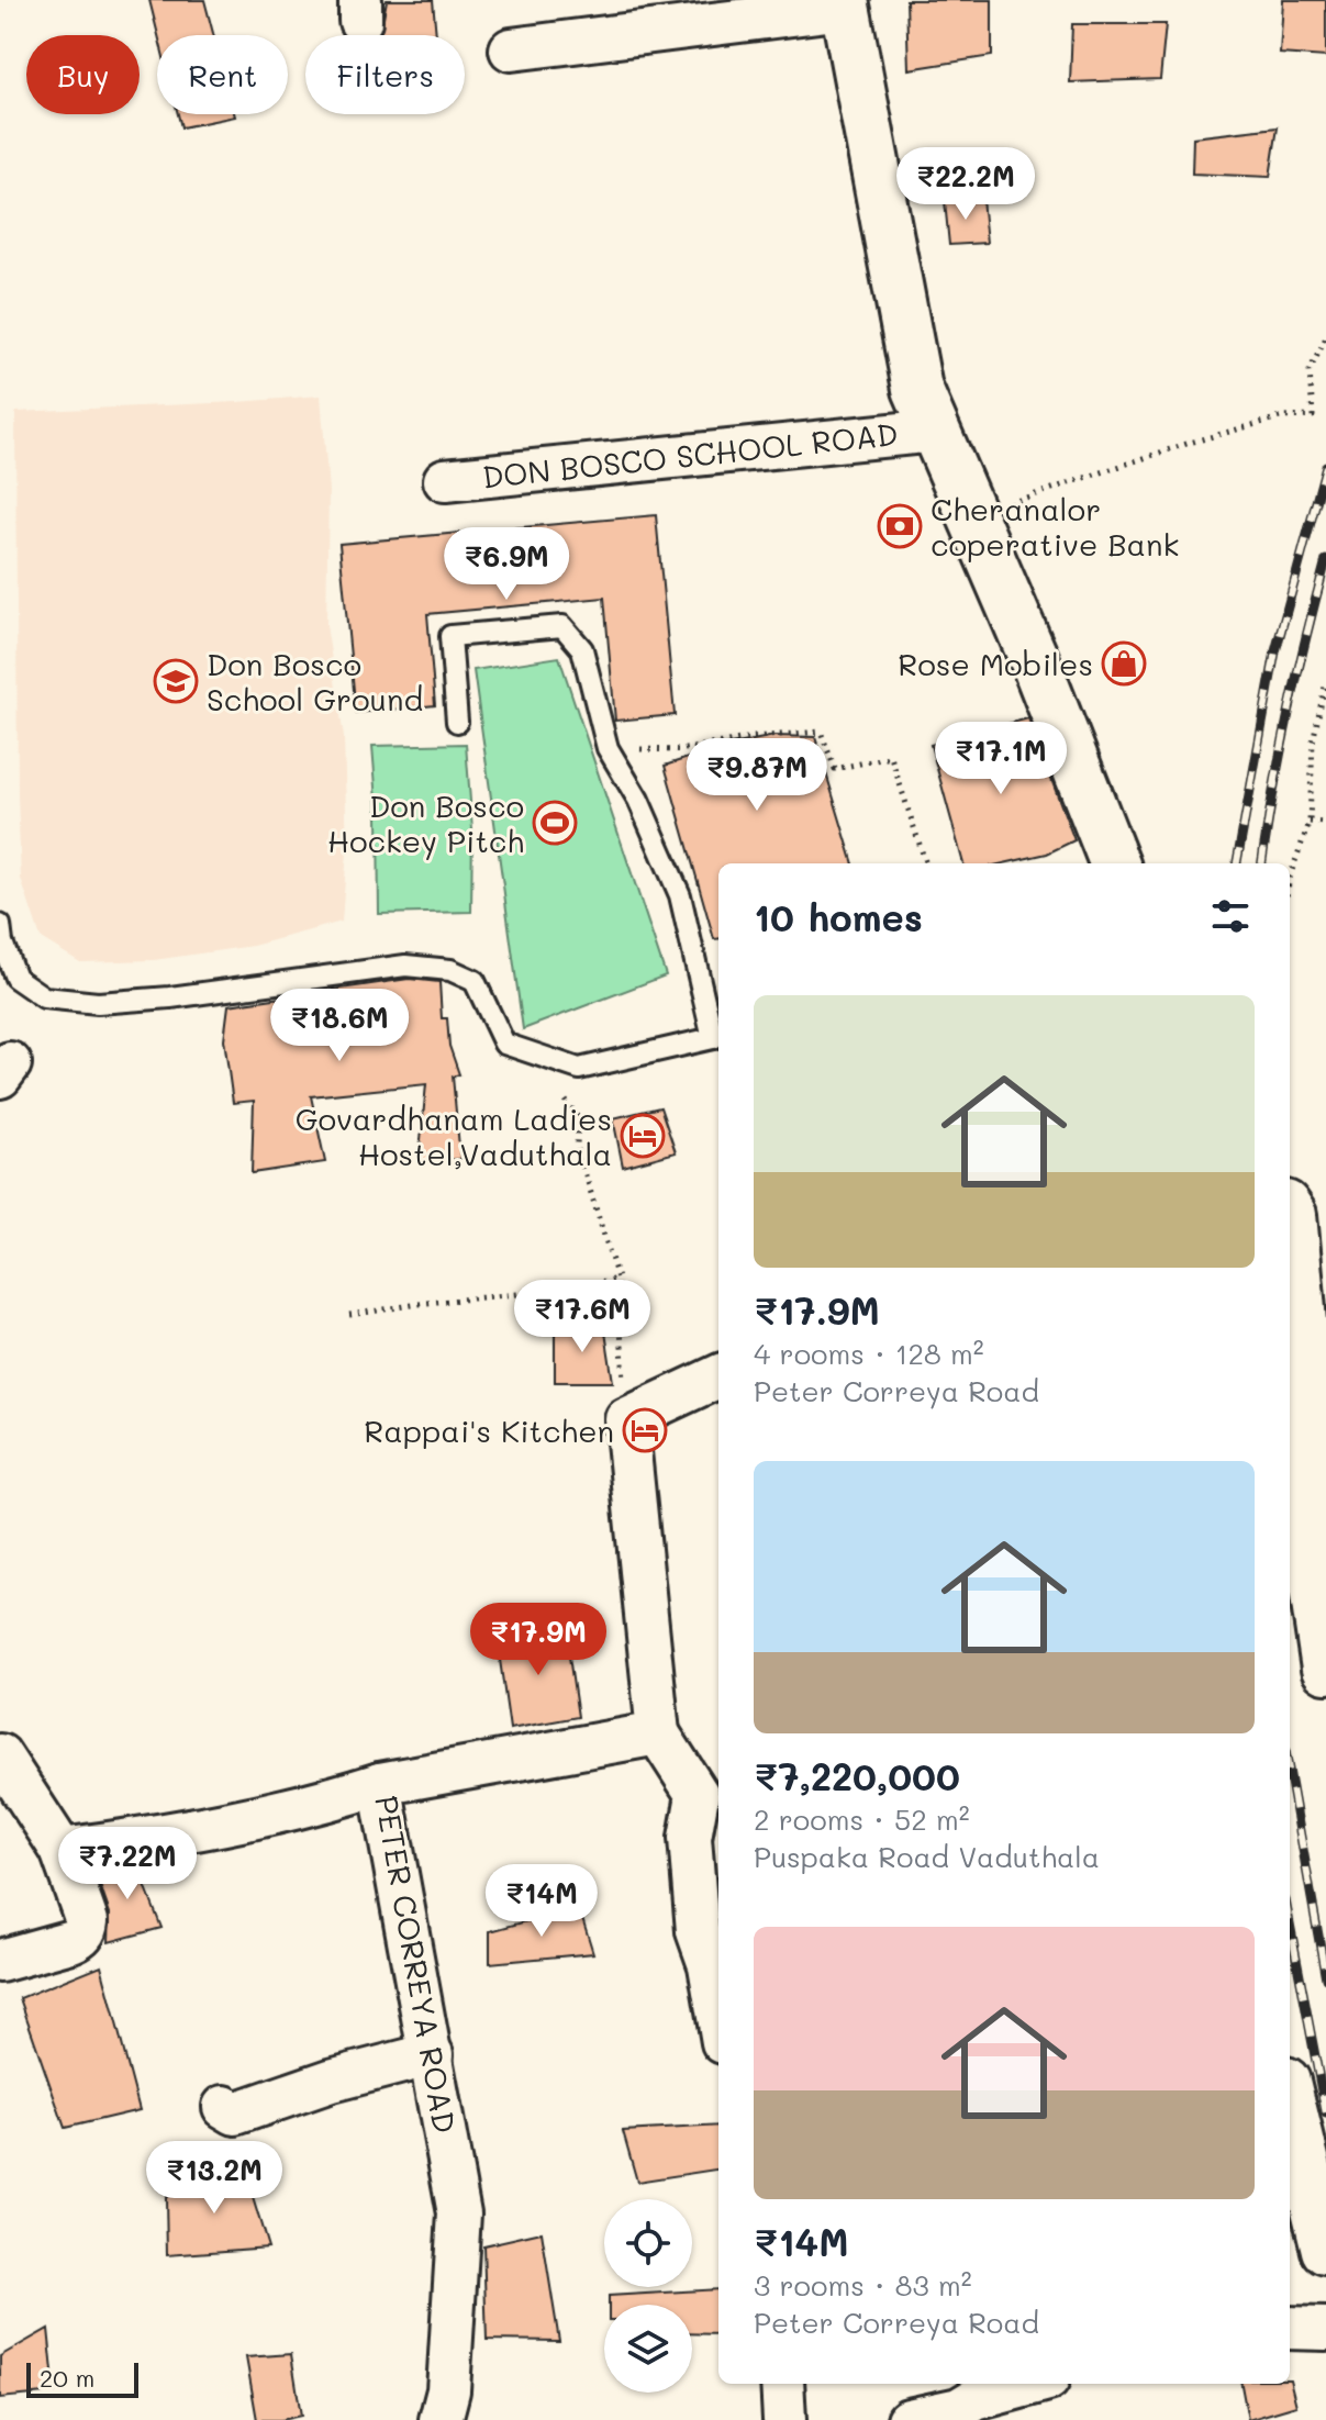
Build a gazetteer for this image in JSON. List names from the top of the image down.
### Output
{
  "streets": {
    "street": ["DON BOSCO SCHOOL ROAD", "PETER CORREYA ROAD"]
  },
  "places": {
    "bank": ["Cheranalor coperative Bank"],
    "shop": ["Rose Mobiles"],
    "school or university": ["Don Bosco School Ground"],
    "sports": ["Don Bosco Hockey Pitch"],
    "hotel": ["Govardhanam Ladies Hostel,Vaduthala", "Rappai's Kitchen"]
  },
  "scale_bar": "20 m",
  "page": {
    "chip": ["Buy", "Rent", "Filters"],
    "price": [
      "₹22.2M",
      "₹6.9M",
      "₹17.1M",
      "₹9.87M",
      "₹18.6M",
      "₹17.6M",
      "₹17.9M",
      "₹7.22M",
      "₹14M",
      "₹13.2M"
    ],
    "heading": "10 homes",
    "list": [
      {
        "name": "₹17.9M",
        "note": "4 rooms · 128 m² · Peter Correya Road"
      },
      {
        "name": "₹7,220,000",
        "note": "2 rooms · 52 m² · Puspaka Road Vaduthala"
      },
      {
        "name": "₹14M",
        "note": "3 rooms · 83 m² · Peter Correya Road"
      }
    ],
    "scale": "20 m"
  }
}
